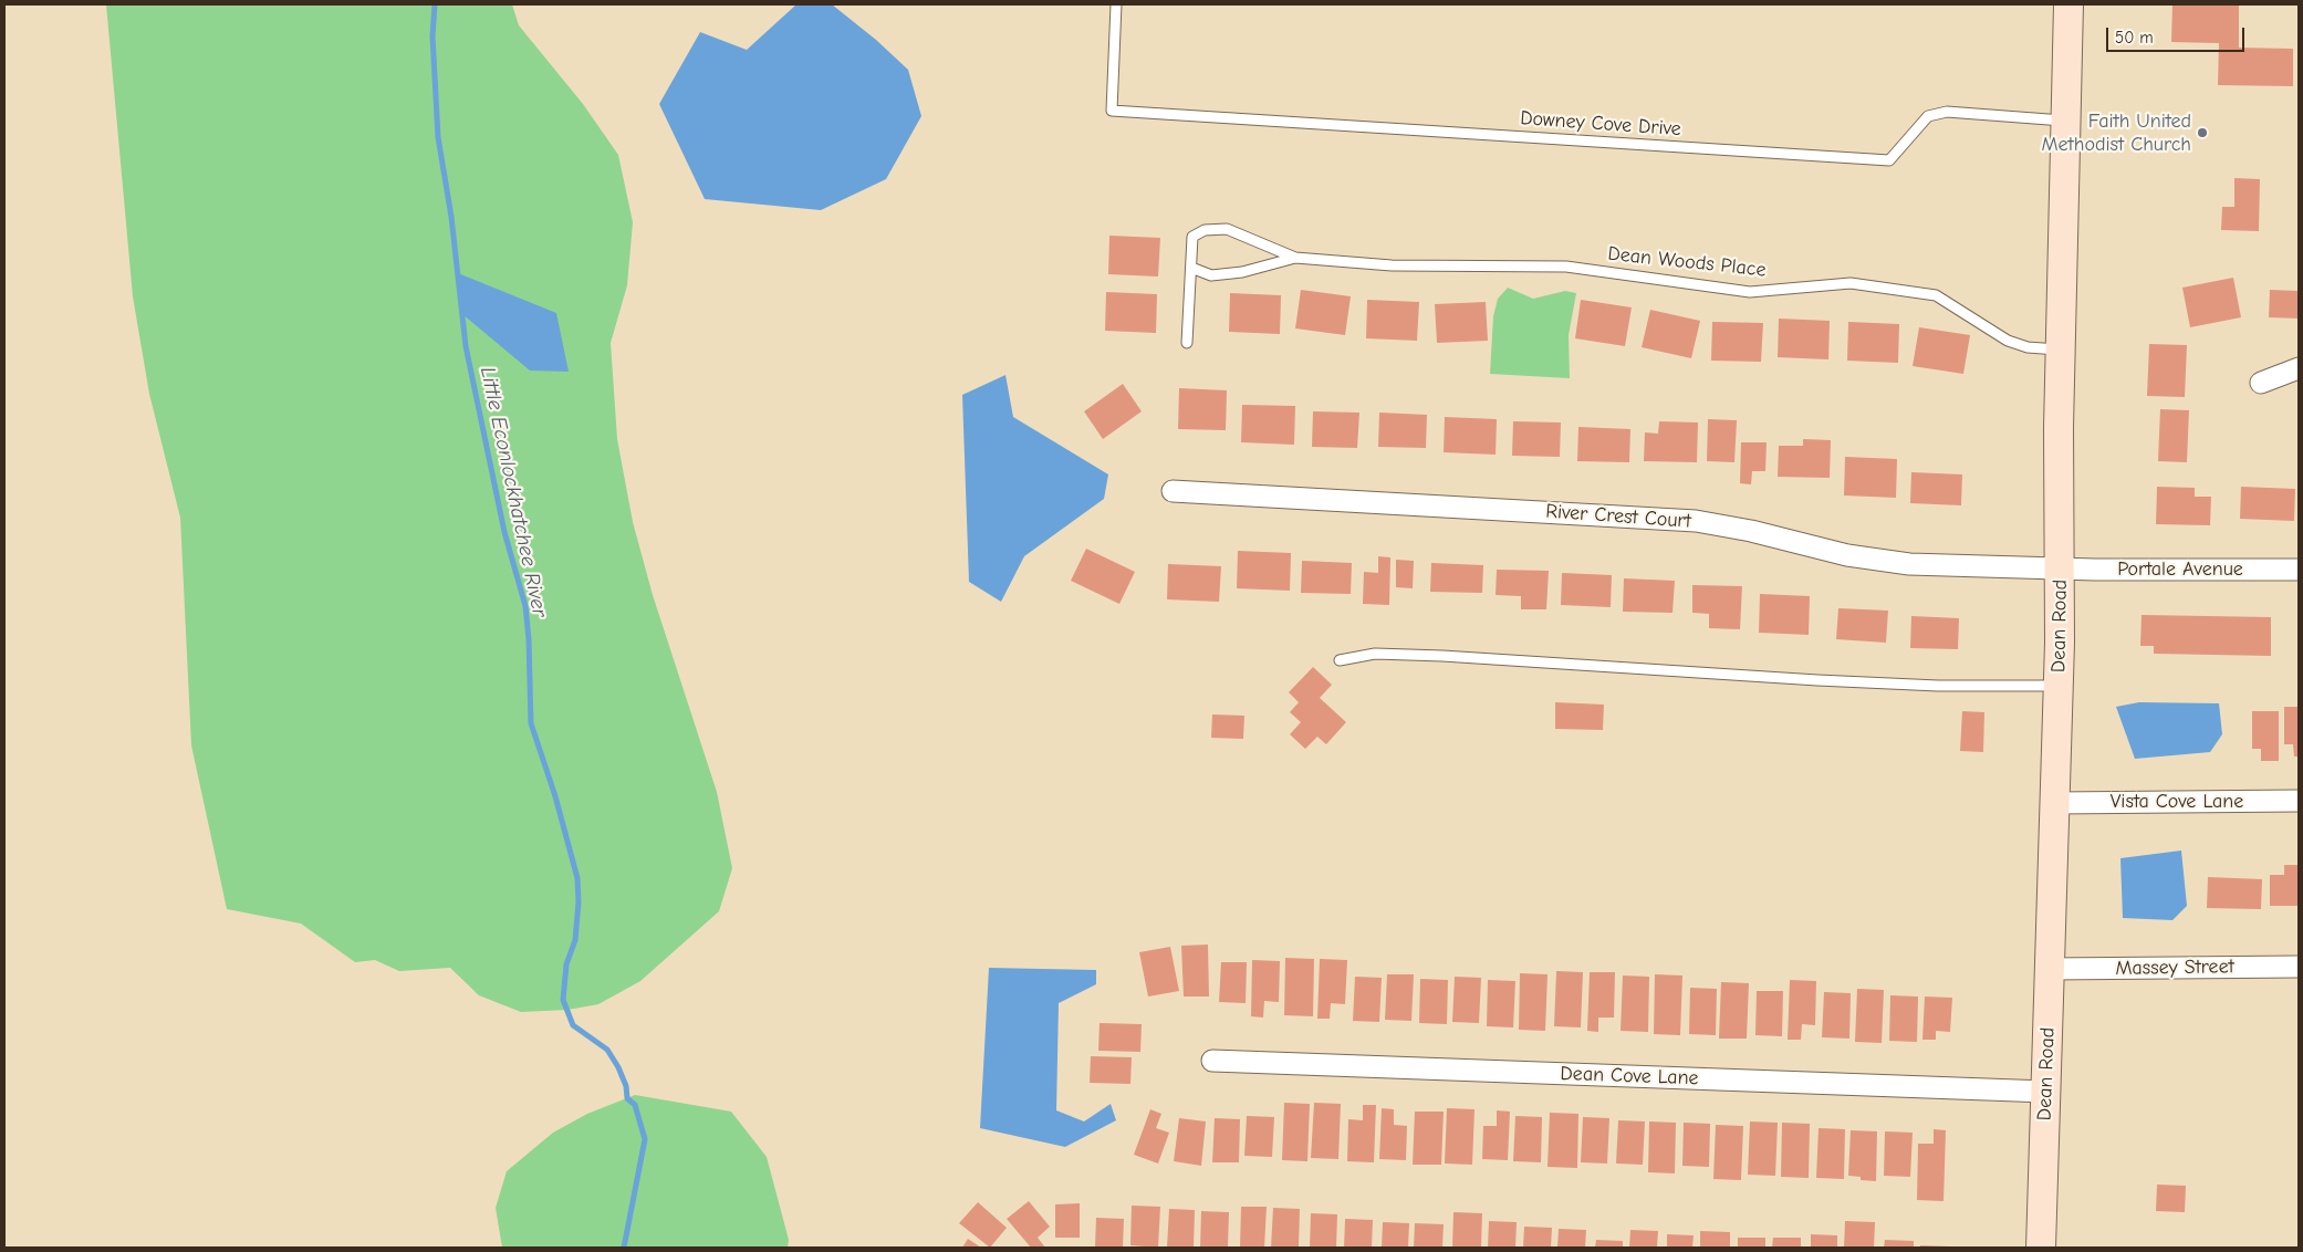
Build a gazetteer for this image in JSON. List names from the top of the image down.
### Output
{
  "streets": {
    "main road": ["Dean Road"],
    "street": [
      "River Crest Court",
      "Portale Avenue",
      "Vista Cove Lane",
      "Massey Street",
      "Dean Cove Lane"
    ],
    "lane": ["Downey Cove Drive", "Dean Woods Place"]
  },
  "crossings": [
    ["Downey Cove Drive", "Dean Road"],
    ["Dean Woods Place", "Dean Road"],
    ["River Crest Court", "Portale Avenue"],
    ["River Crest Court", "Dean Road"],
    ["Portale Avenue", "Dean Road"],
    ["Dean Road", "Vista Cove Lane"],
    ["Dean Road", "Massey Street"],
    ["Dean Road", "Dean Cove Lane"]
  ],
  "water": ["Little Econlockhatchee River"],
  "places": ["Faith United Methodist Church"],
  "scale_bar": "50 m"
}
